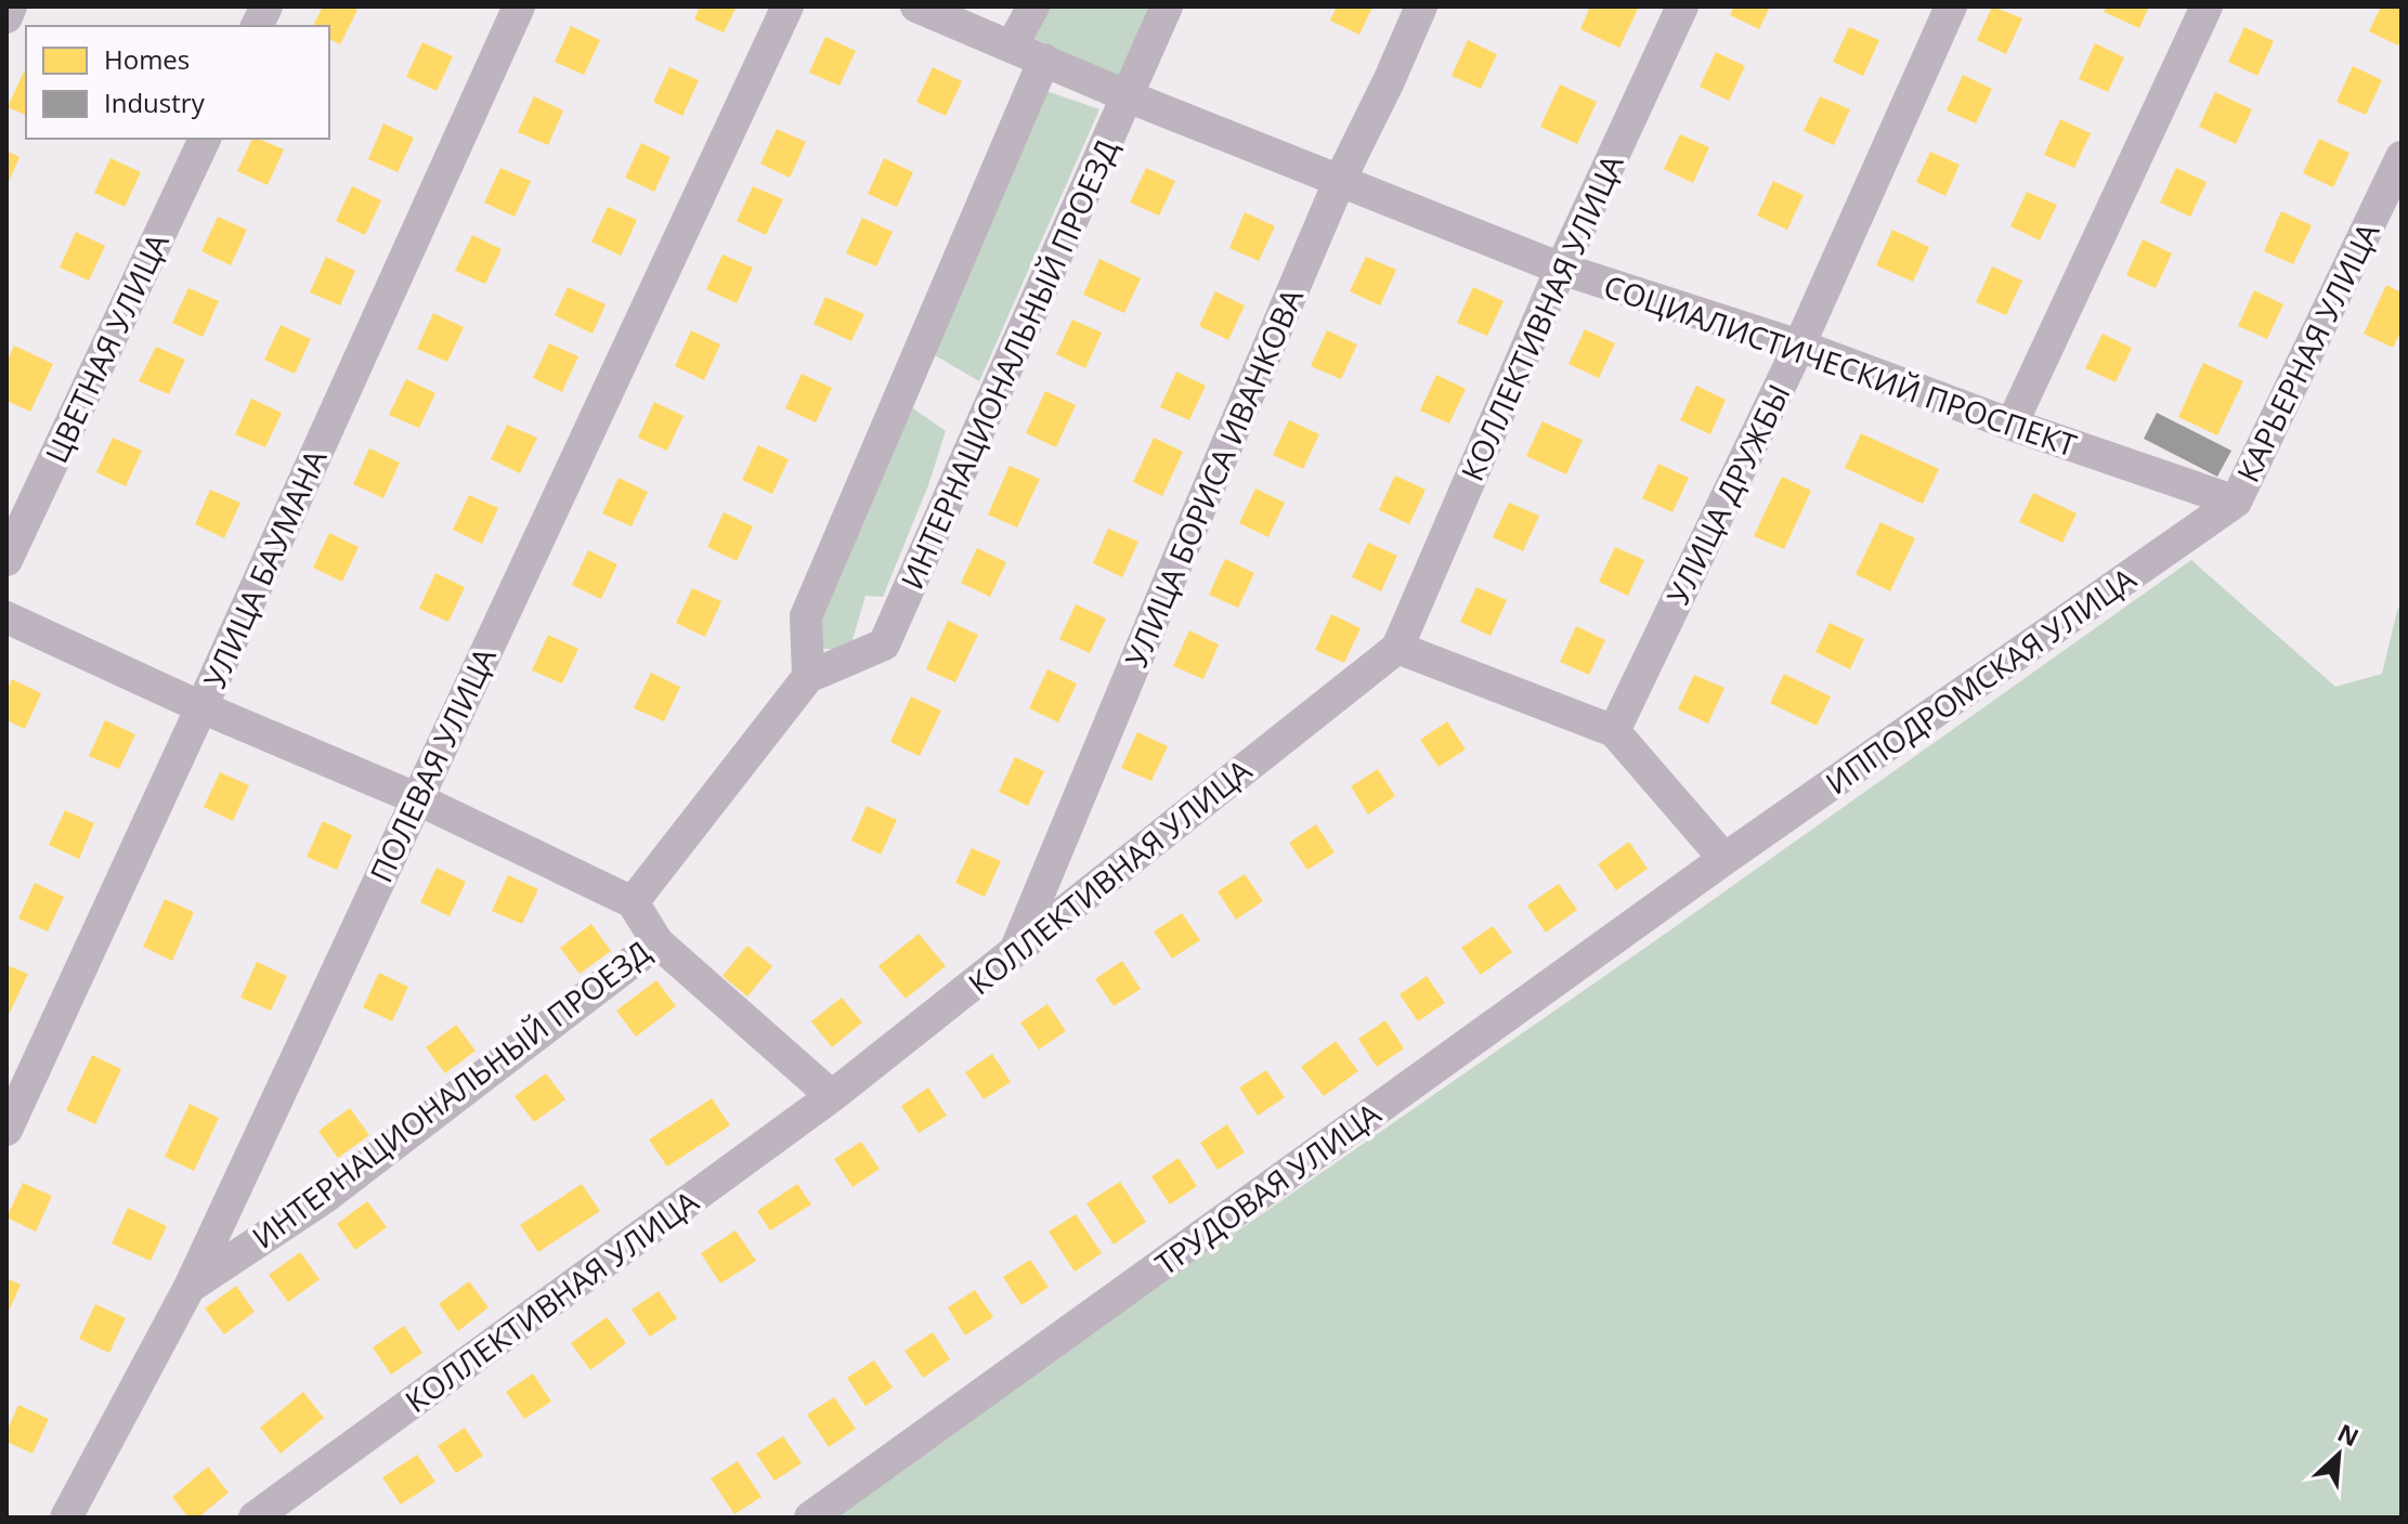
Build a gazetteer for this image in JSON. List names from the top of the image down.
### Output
{
  "streets": {
    "street": [
      "КОЛЛЕКТИВНАЯ УЛИЦА",
      "ЦВЕТНАЯ УЛИЦА",
      "КАРЬЕРНАЯ УЛИЦА",
      "ИНТЕРНАЦИОНАЛЬНЫЙ ПРОЕЗД",
      "СОЦИАЛИСТИЧЕСКИЙ ПРОСПЕКТ",
      "УЛИЦА БОРИСА ИВАНКОВА",
      "УЛИЦА ДРУЖБЫ",
      "УЛИЦА БАУМАНА",
      "ИППОДРОМСКАЯ УЛИЦА",
      "ПОЛЕВАЯ УЛИЦА",
      "ТРУДОВАЯ УЛИЦА"
    ]
  },
  "crossings": [
    ["КОЛЛЕКТИВНАЯ УЛИЦА", "СОЦИАЛИСТИЧЕСКИЙ ПРОСПЕКТ"],
    ["КОЛЛЕКТИВНАЯ УЛИЦА", "УЛИЦА БОРИСА ИВАНКОВА"],
    ["КАРЬЕРНАЯ УЛИЦА", "СОЦИАЛИСТИЧЕСКИЙ ПРОСПЕКТ"],
    ["КАРЬЕРНАЯ УЛИЦА", "ИППОДРОМСКАЯ УЛИЦА"],
    ["ИНТЕРНАЦИОНАЛЬНЫЙ ПРОЕЗД", "СОЦИАЛИСТИЧЕСКИЙ ПРОСПЕКТ"],
    ["ИНТЕРНАЦИОНАЛЬНЫЙ ПРОЕЗД", "ПОЛЕВАЯ УЛИЦА"],
    ["СОЦИАЛИСТИЧЕСКИЙ ПРОСПЕКТ", "УЛИЦА БОРИСА ИВАНКОВА"],
    ["СОЦИАЛИСТИЧЕСКИЙ ПРОСПЕКТ", "УЛИЦА ДРУЖБЫ"],
    ["СОЦИАЛИСТИЧЕСКИЙ ПРОСПЕКТ", "ИППОДРОМСКАЯ УЛИЦА"],
    ["ИППОДРОМСКАЯ УЛИЦА", "ТРУДОВАЯ УЛИЦА"]
  ],
  "legend": ["Homes", "Industry"],
  "north": "top right"
}
